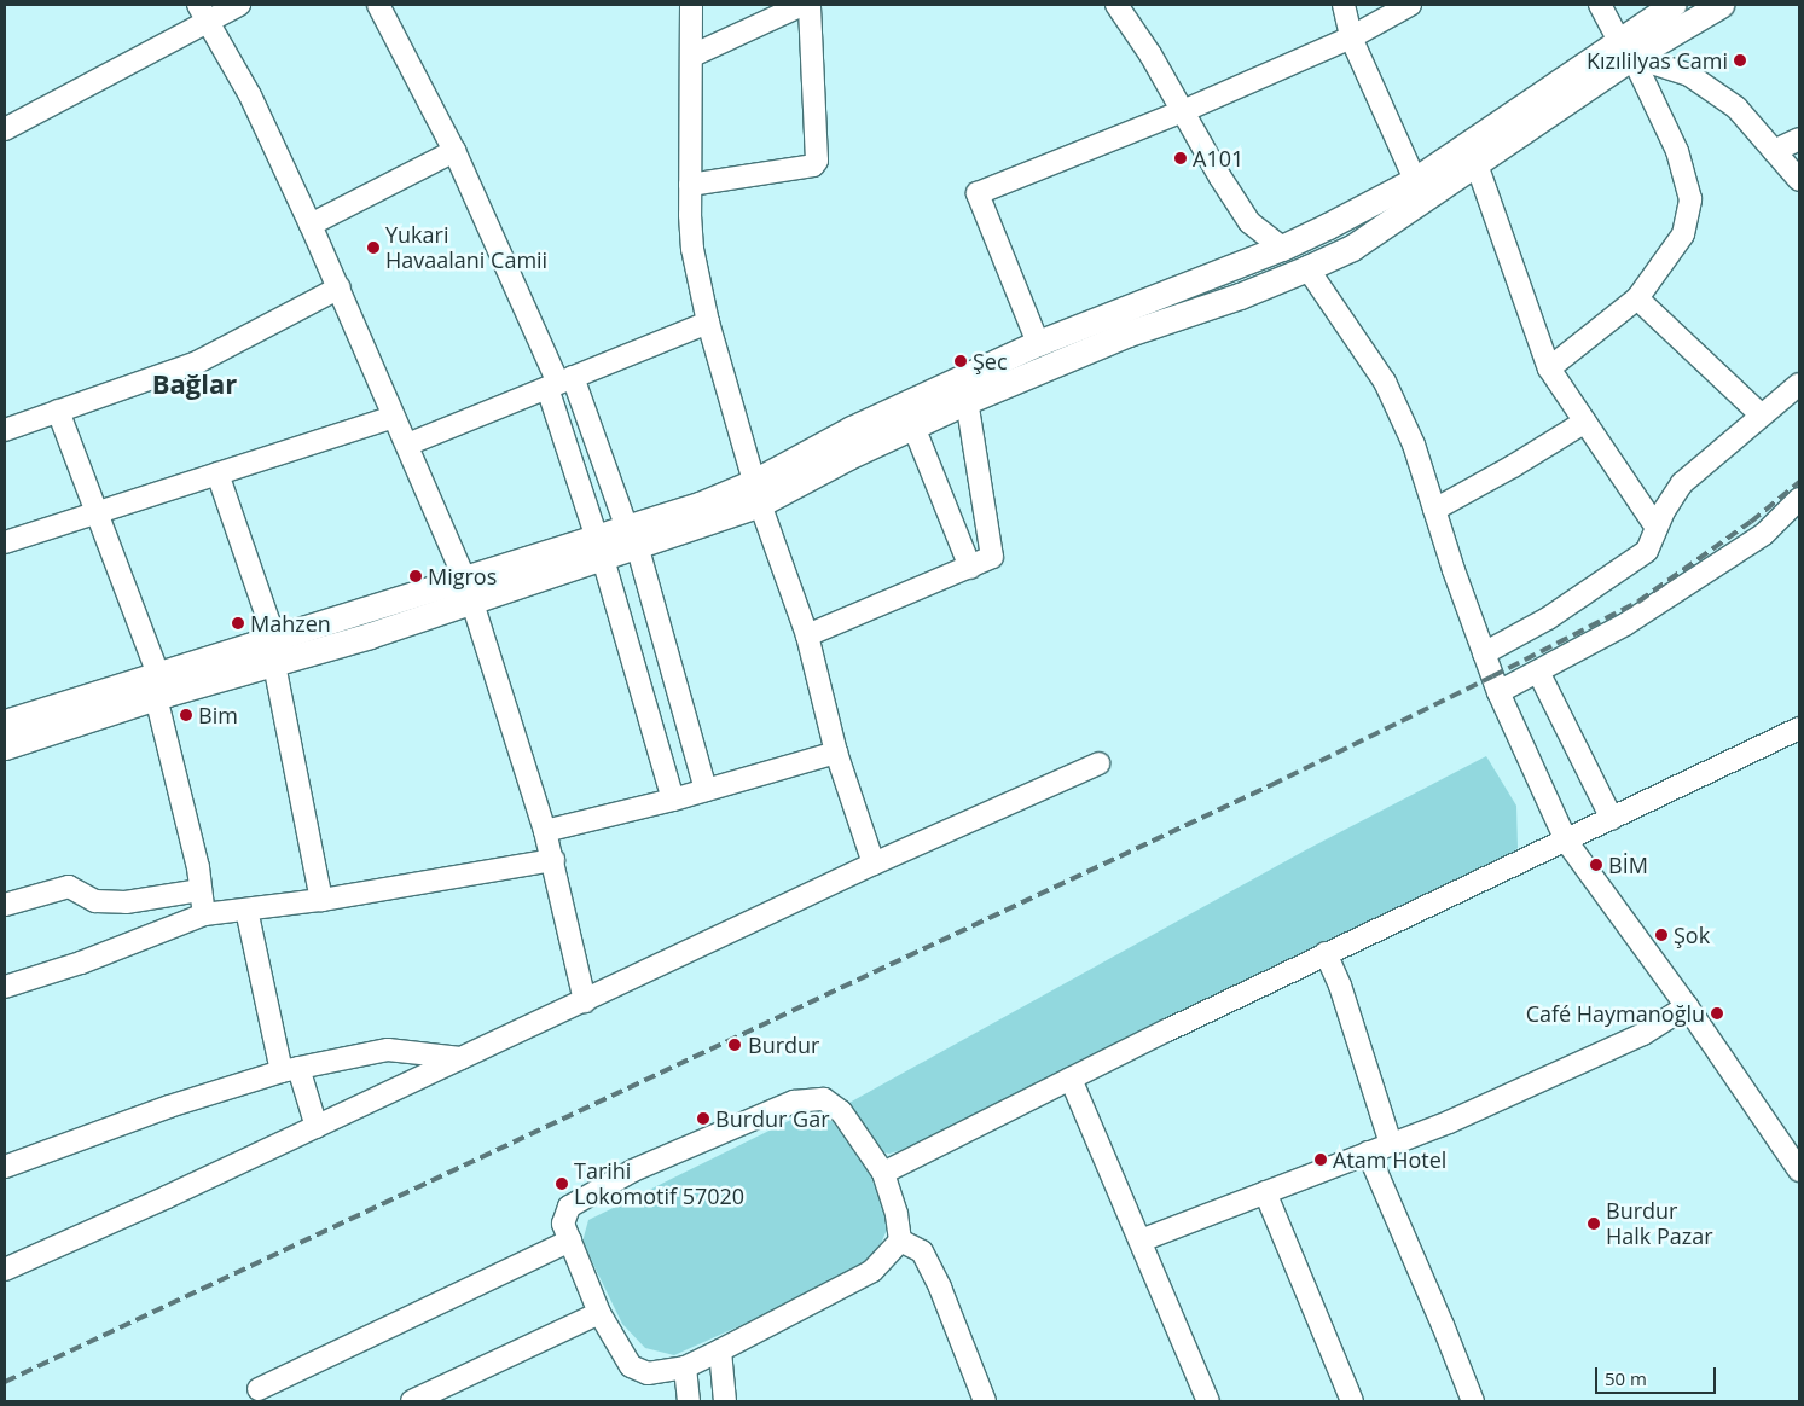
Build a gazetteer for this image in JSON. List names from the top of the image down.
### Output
{
  "districts": ["Bağlar"],
  "places": [
    "Kızılilyas Cami",
    "A101",
    "Yukari Havaalani Camii",
    "Şec",
    "Migros",
    "Mahzen",
    "Bim",
    "BİM",
    "Şok",
    "Café Haymanoğlu",
    "Burdur",
    "Burdur Gar",
    "Atam Hotel",
    "Tarihi Lokomotif 57020",
    "Burdur Halk Pazar"
  ],
  "scale_bar": "50 m"
}
